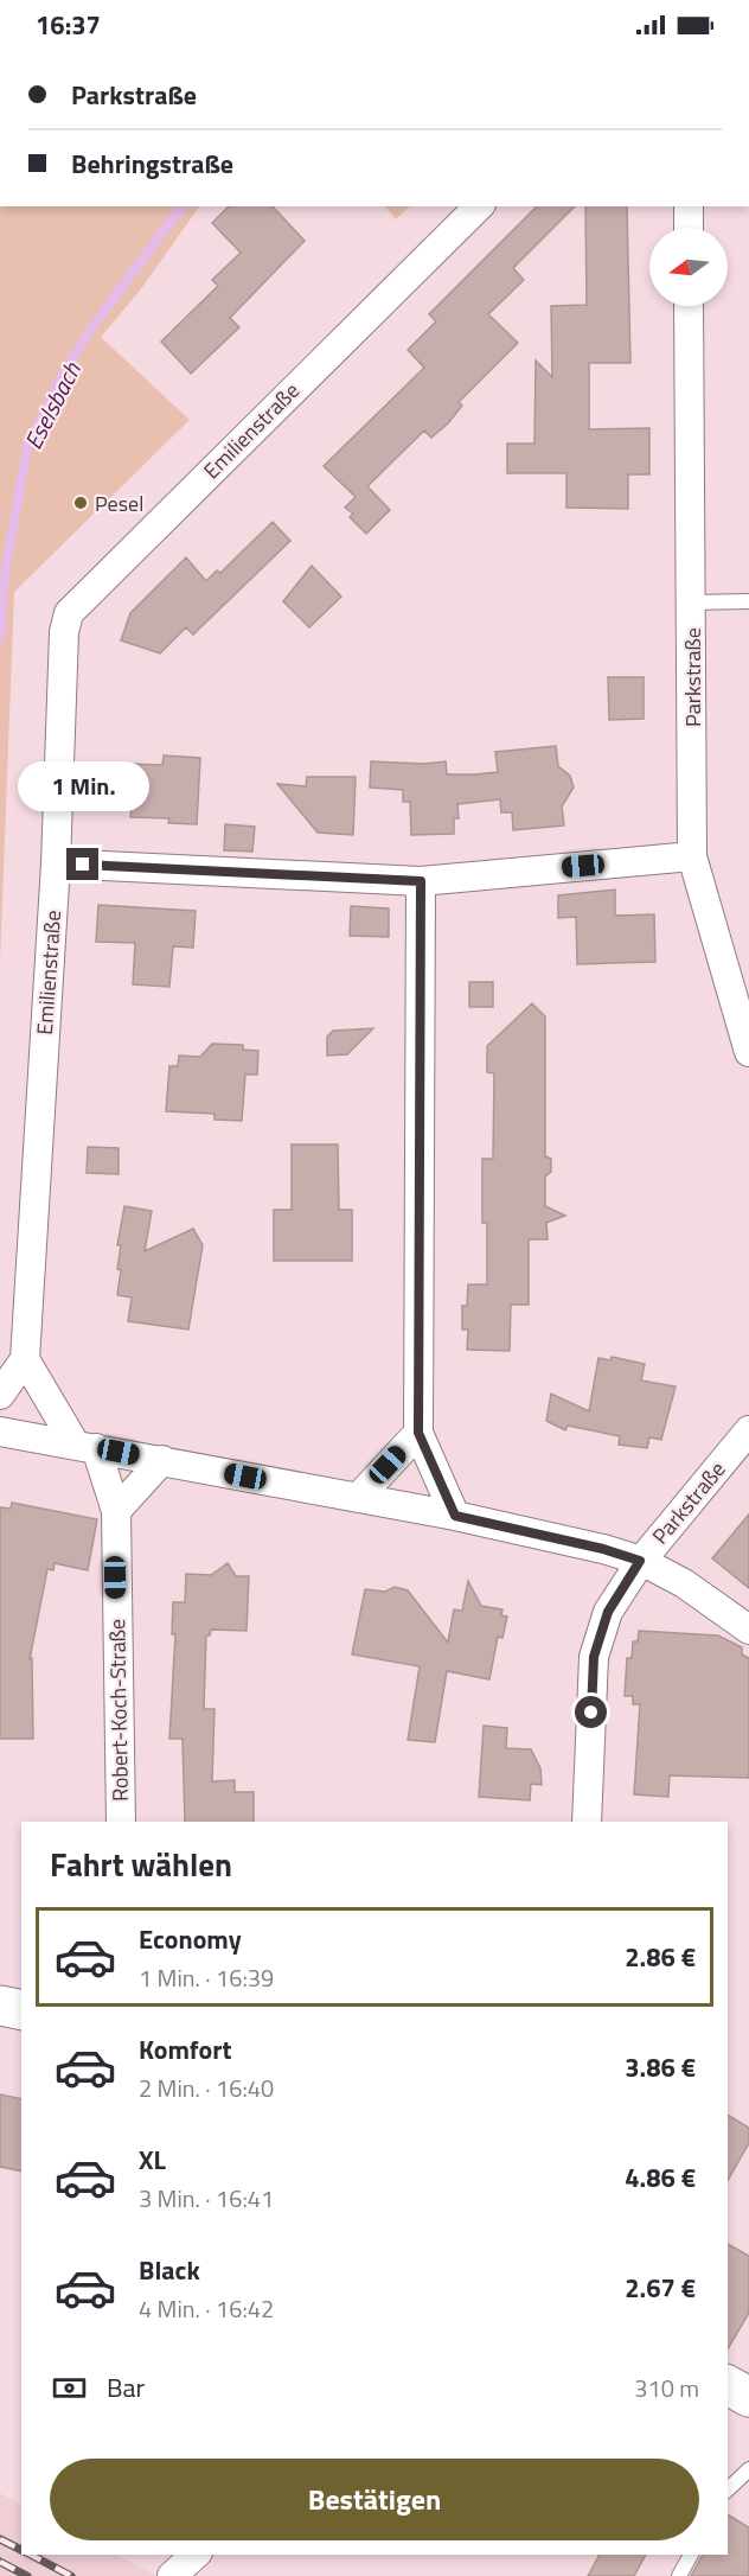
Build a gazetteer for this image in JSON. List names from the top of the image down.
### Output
{
  "streets": {
    "street": ["Emilienstraße", "Parkstraße", "Robert-Koch-Straße"]
  },
  "water": ["Eselsbach"],
  "places": ["Pesel"],
  "north": "left",
  "page": {
    "status": "16:37",
    "banner": ["Parkstraße", "Behringstraße"],
    "bubble": "1 Min.",
    "heading": "Fahrt wählen",
    "list": [
      {
        "name": "Economy",
        "note": "1 Min. · 16:39",
        "value": "2.86 €"
      },
      {
        "name": "Komfort",
        "note": "2 Min. · 16:40",
        "value": "3.86 €"
      },
      {
        "name": "XL",
        "note": "3 Min. · 16:41",
        "value": "4.86 €"
      },
      {
        "name": "Black",
        "note": "4 Min. · 16:42",
        "value": "2.67 €"
      }
    ],
    "pay": ["Bar", "310 m"],
    "buttons": "Bestätigen"
  }
}
